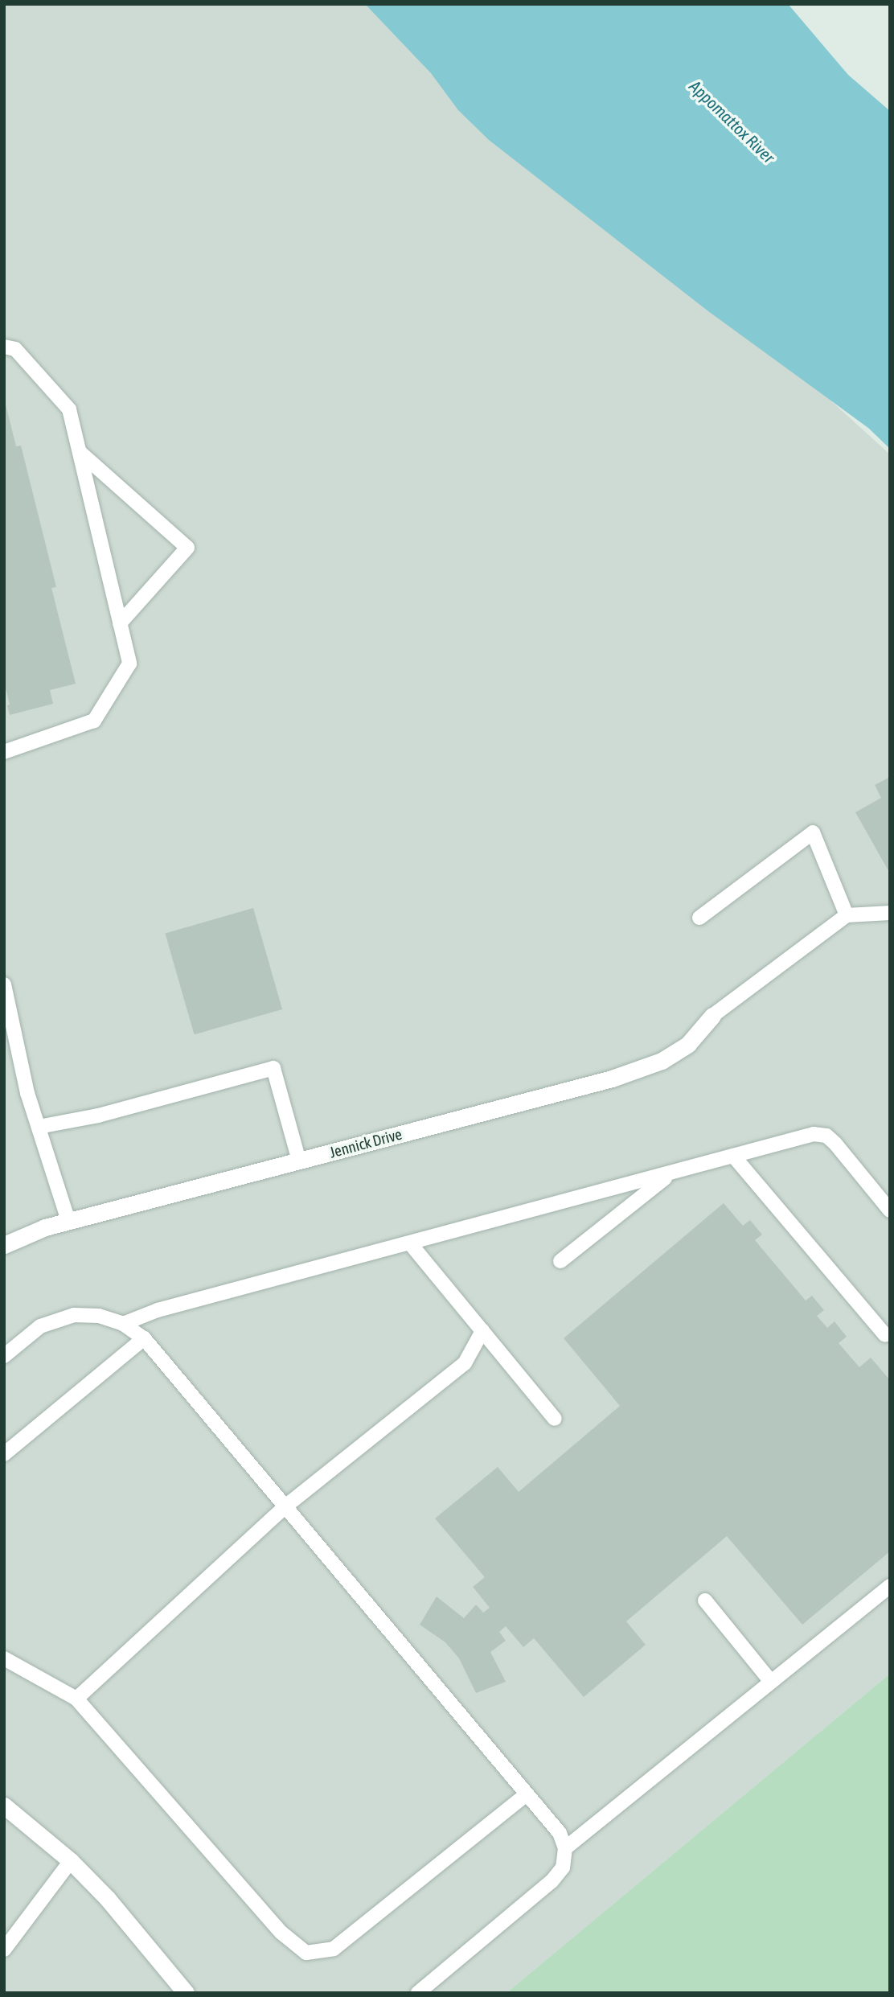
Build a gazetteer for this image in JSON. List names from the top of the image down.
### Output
{
  "streets": {
    "street": ["Jennick Drive"]
  },
  "water": ["Appomattox River"]
}
